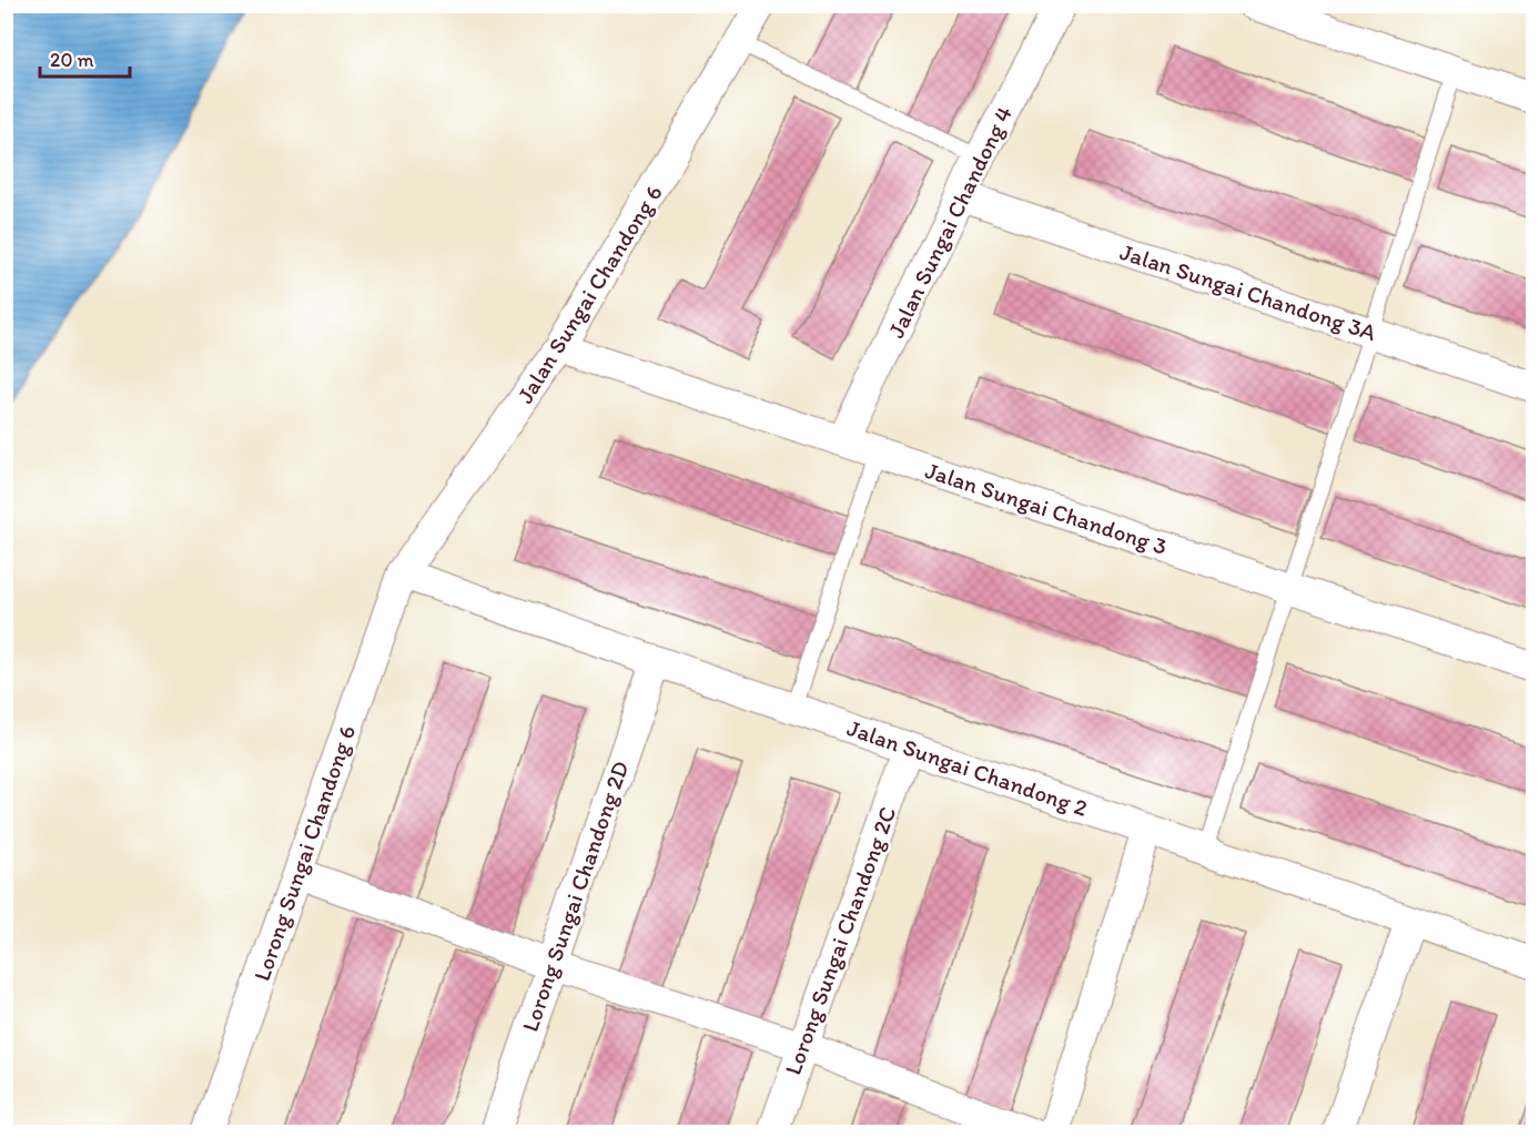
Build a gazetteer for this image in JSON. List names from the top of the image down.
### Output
{
  "streets": {
    "street": [
      "Jalan Sungai Chandong 4",
      "Jalan Sungai Chandong 3A",
      "Jalan Sungai Chandong 6",
      "Jalan Sungai Chandong 3",
      "Jalan Sungai Chandong 2",
      "Lorong Sungai Chandong 6",
      "Lorong Sungai Chandong 2D",
      "Lorong Sungai Chandong 2C"
    ]
  },
  "crossings": [
    ["Jalan Sungai Chandong 4", "Jalan Sungai Chandong 3A"],
    ["Jalan Sungai Chandong 4", "Jalan Sungai Chandong 3"],
    ["Jalan Sungai Chandong 6", "Jalan Sungai Chandong 3"],
    ["Jalan Sungai Chandong 6", "Jalan Sungai Chandong 2"],
    ["Jalan Sungai Chandong 6", "Lorong Sungai Chandong 6"],
    ["Jalan Sungai Chandong 2", "Lorong Sungai Chandong 6"],
    ["Jalan Sungai Chandong 2", "Lorong Sungai Chandong 2D"],
    ["Jalan Sungai Chandong 2", "Lorong Sungai Chandong 2C"]
  ],
  "scale_bar": "20 m"
}
